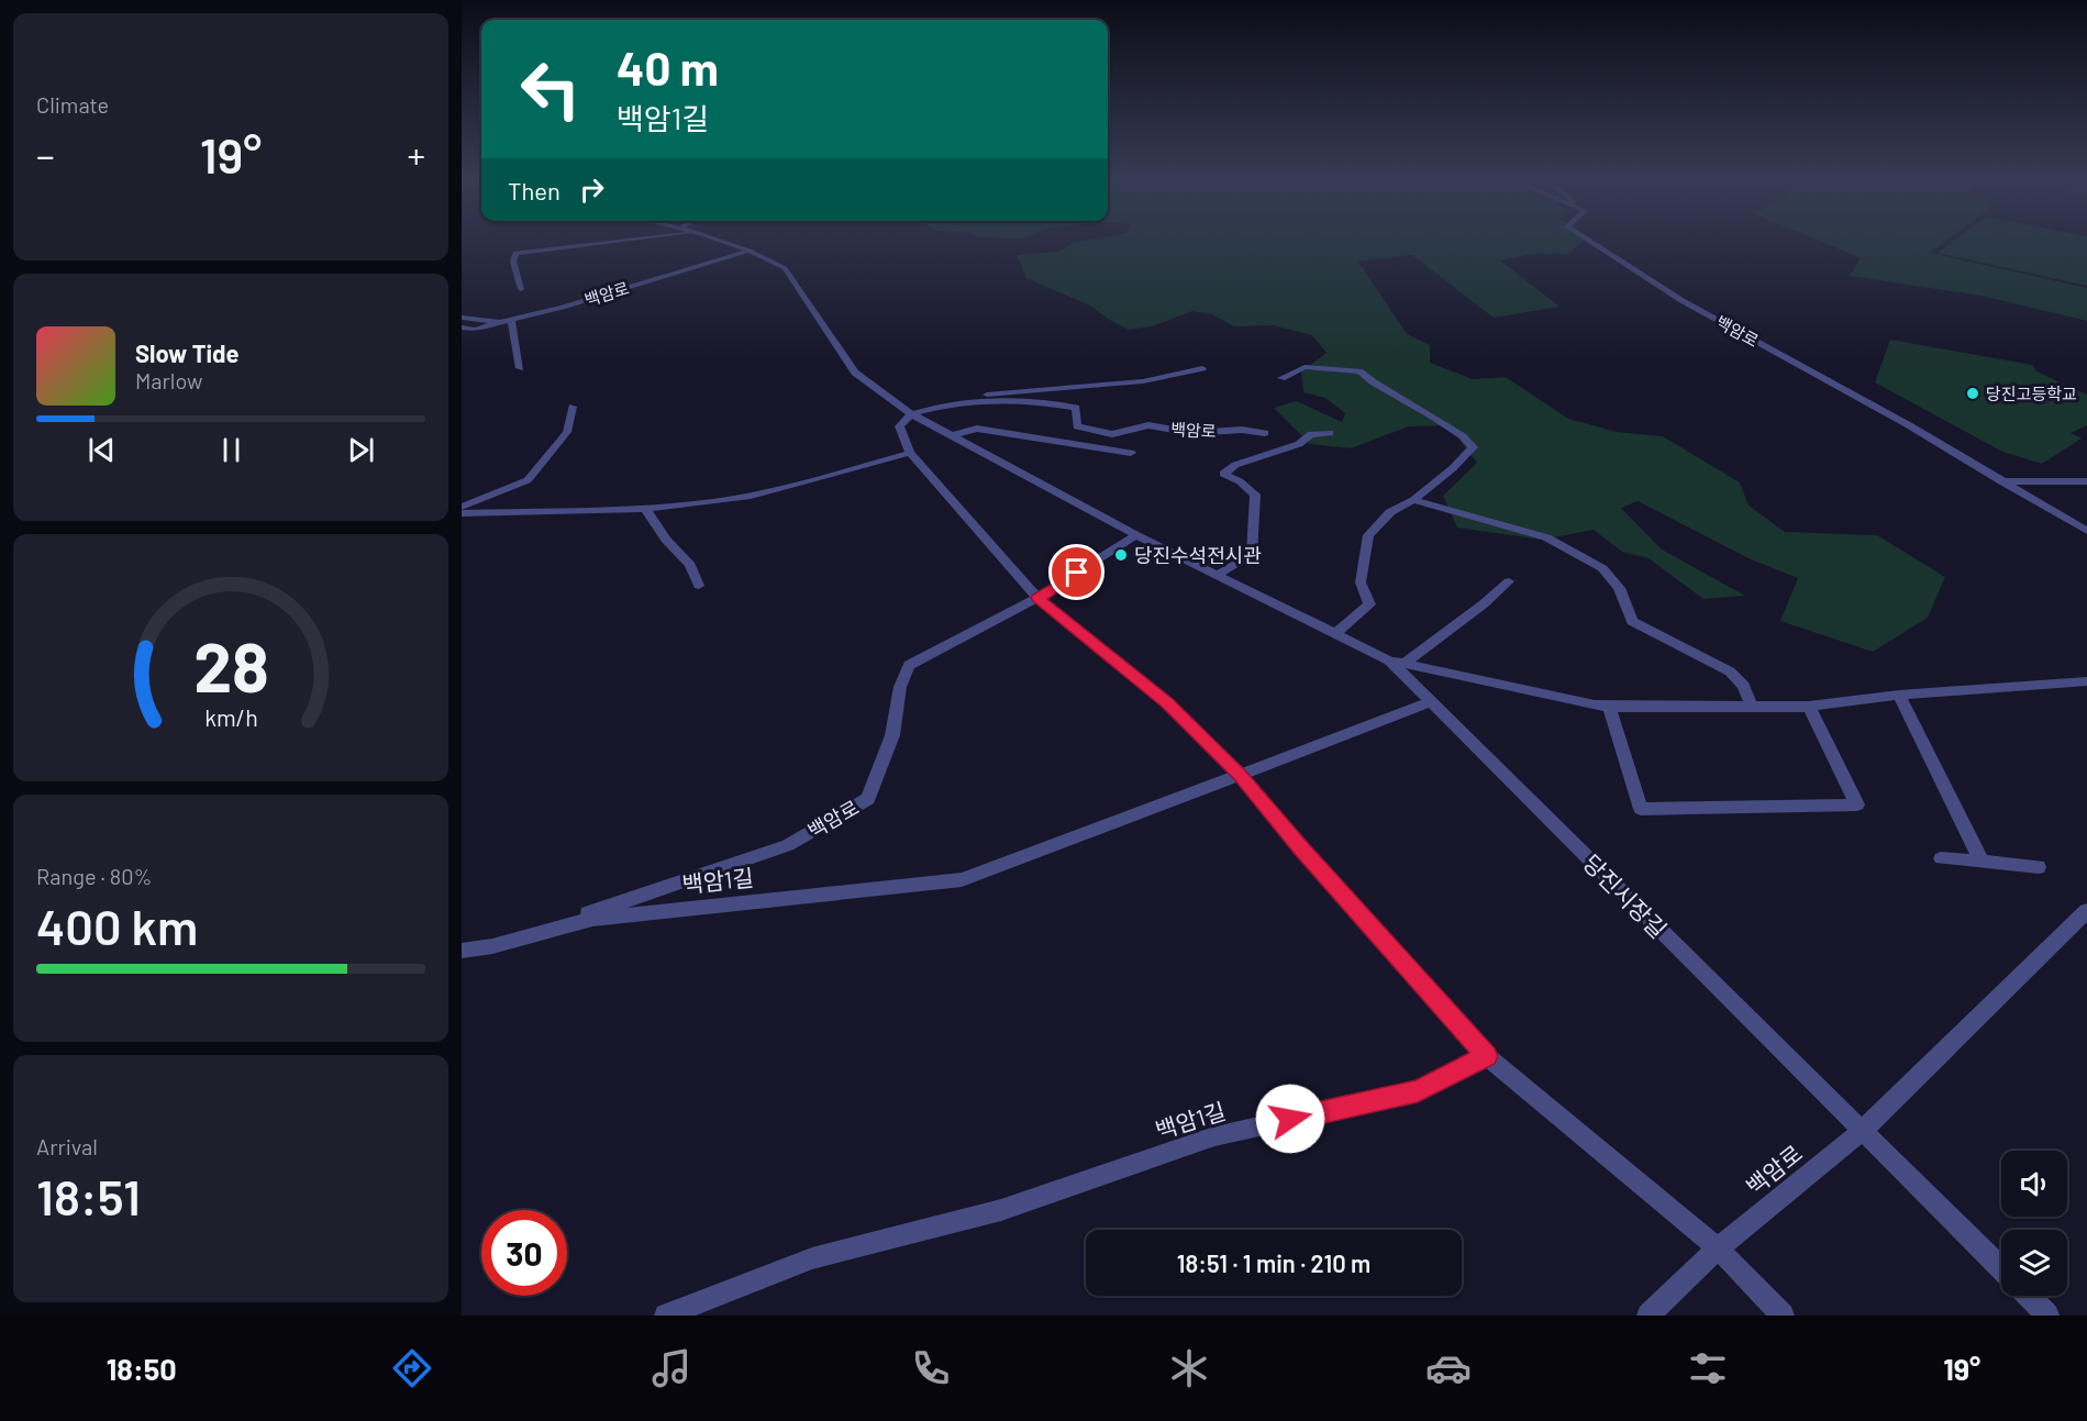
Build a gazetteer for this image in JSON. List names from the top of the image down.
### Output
{
  "streets": {
    "street": ["백암로", "백암1길", "당진시장길"]
  },
  "crossings": [
    ["백암로", "백암1길"],
    ["백암로", "당진시장길"],
    ["백암1길", "당진시장길"]
  ],
  "places": ["당진고등학교", "당진수석전시관"],
  "page": {
    "tile": [
      "Climate",
      ["Range · 80%", "400 km"],
      ["Arrival", "18:51"]
    ],
    "turn": ["40 m", "백암1길"],
    "heat": ["−", "19°", "+"],
    "then": "Then",
    "song": ["Slow Tide", "Marlow"],
    "limit": "30",
    "trip": "18:51 · 1 min · 210 m",
    "tabs": ["18:50", "19°"],
    "gauge": ["28", "km/h"]
  }
}
